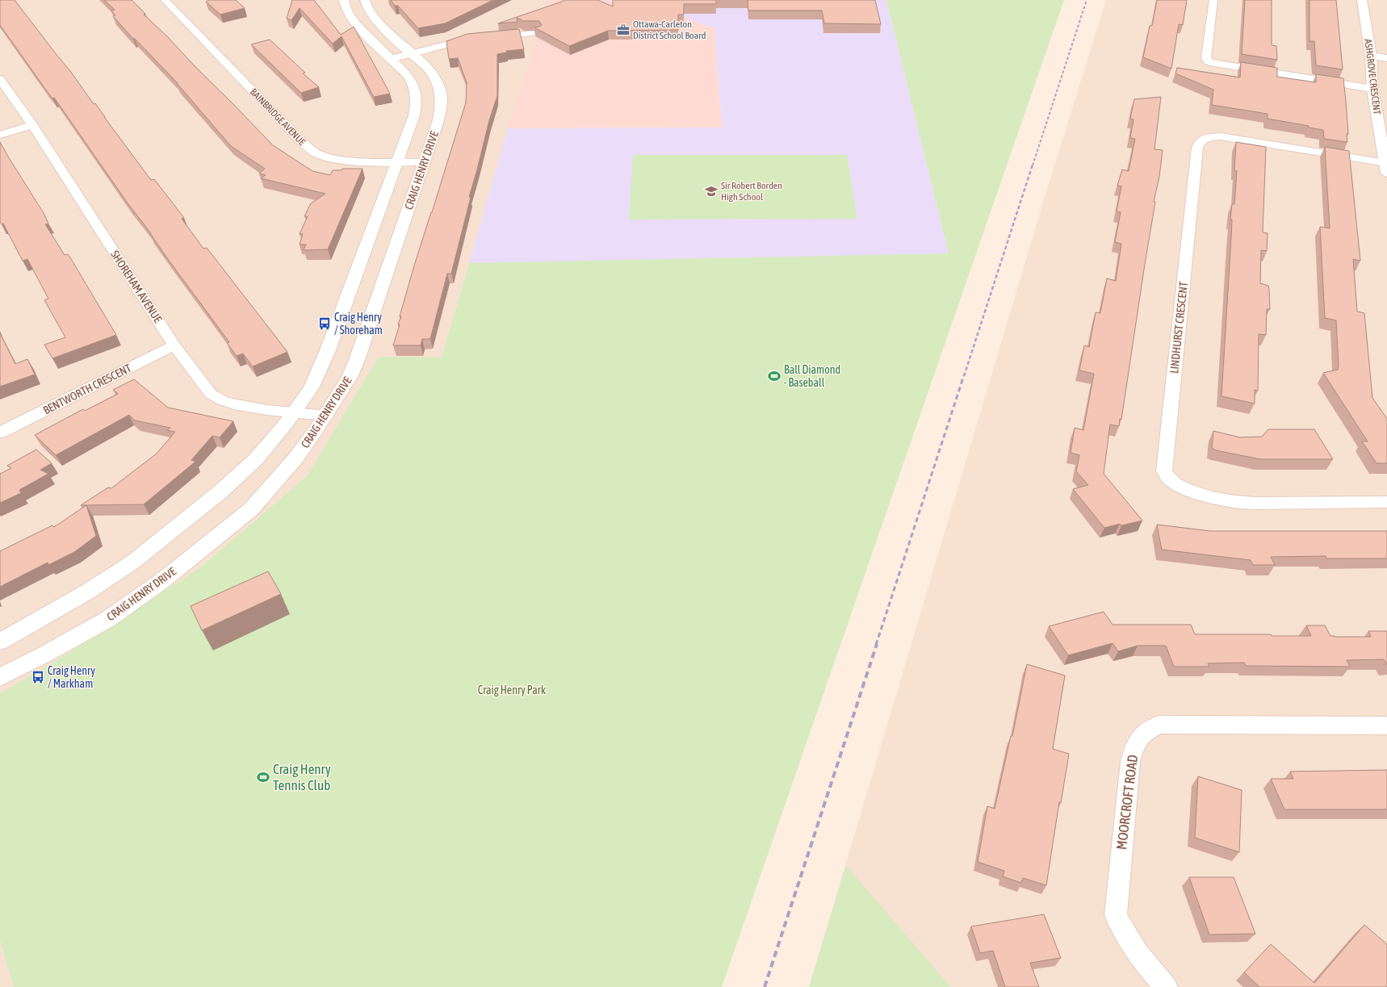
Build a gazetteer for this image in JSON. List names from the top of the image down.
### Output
{
  "streets": {
    "street": [
      "ASHGROVE CRESCENT",
      "BAINBRIDGE AVENUE",
      "CRAIG HENRY DRIVE",
      "SHOREHAM AVENUE",
      "LINDHURST CRESCENT",
      "BENTWORTH CRESCENT",
      "MOORCROFT ROAD"
    ]
  },
  "crossings": [
    ["ASHGROVE CRESCENT", "LINDHURST CRESCENT"],
    ["BAINBRIDGE AVENUE", "CRAIG HENRY DRIVE"],
    ["CRAIG HENRY DRIVE", "SHOREHAM AVENUE"],
    ["SHOREHAM AVENUE", "BENTWORTH CRESCENT"]
  ],
  "parks": ["Craig Henry Park"],
  "places": {
    "office": ["Ottawa-Carleton District School Board"],
    "school or university": ["Sir Robert Borden High School"],
    "bus stop": ["Craig Henry / Shoreham", "Craig Henry / Markham"],
    "sports": ["Ball Diamond - Baseball", "Craig Henry Tennis Club"]
  }
}
